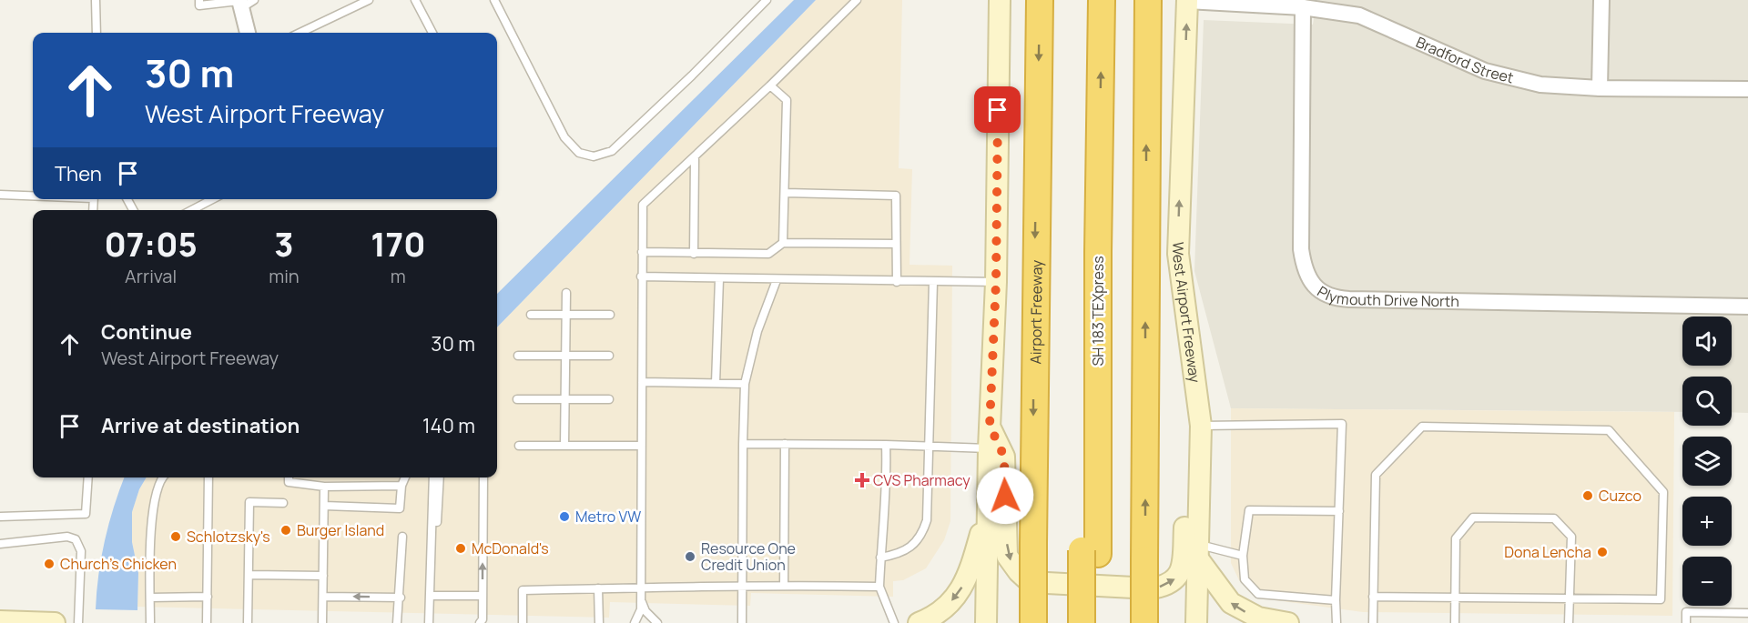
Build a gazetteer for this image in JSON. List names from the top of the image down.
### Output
{
  "streets": {
    "highway": ["Airport Freeway", "SH 183 TEXpress"],
    "main road": ["West Airport Freeway"],
    "street": ["Bradford Street", "Plymouth Drive North"]
  },
  "crossings": [
    ["Bradford Street", "Plymouth Drive North"],
    ["Bradford Street", "West Airport Freeway"]
  ],
  "places": {
    "health": ["CVS Pharmacy"],
    "other": [
      "Cuzco",
      "Metro VW",
      "Burger Island",
      "Schlotzsky's",
      "McDonald's",
      "Dona Lencha",
      "Resource One Credit Union",
      "Church's Chicken"
    ]
  },
  "page": {
    "turn": ["30 m", "West Airport Freeway"],
    "then": "Then",
    "eta": [
      "07:05",
      "Arrival",
      "3",
      "min",
      "170",
      "m"
    ],
    "list": [
      {
        "name": "Continue",
        "note": "West Airport Freeway",
        "value": "30 m"
      },
      {
        "name": "Arrive at destination",
        "value": "140 m"
      }
    ],
    "map_buttons": ["+", "−"]
  }
}
